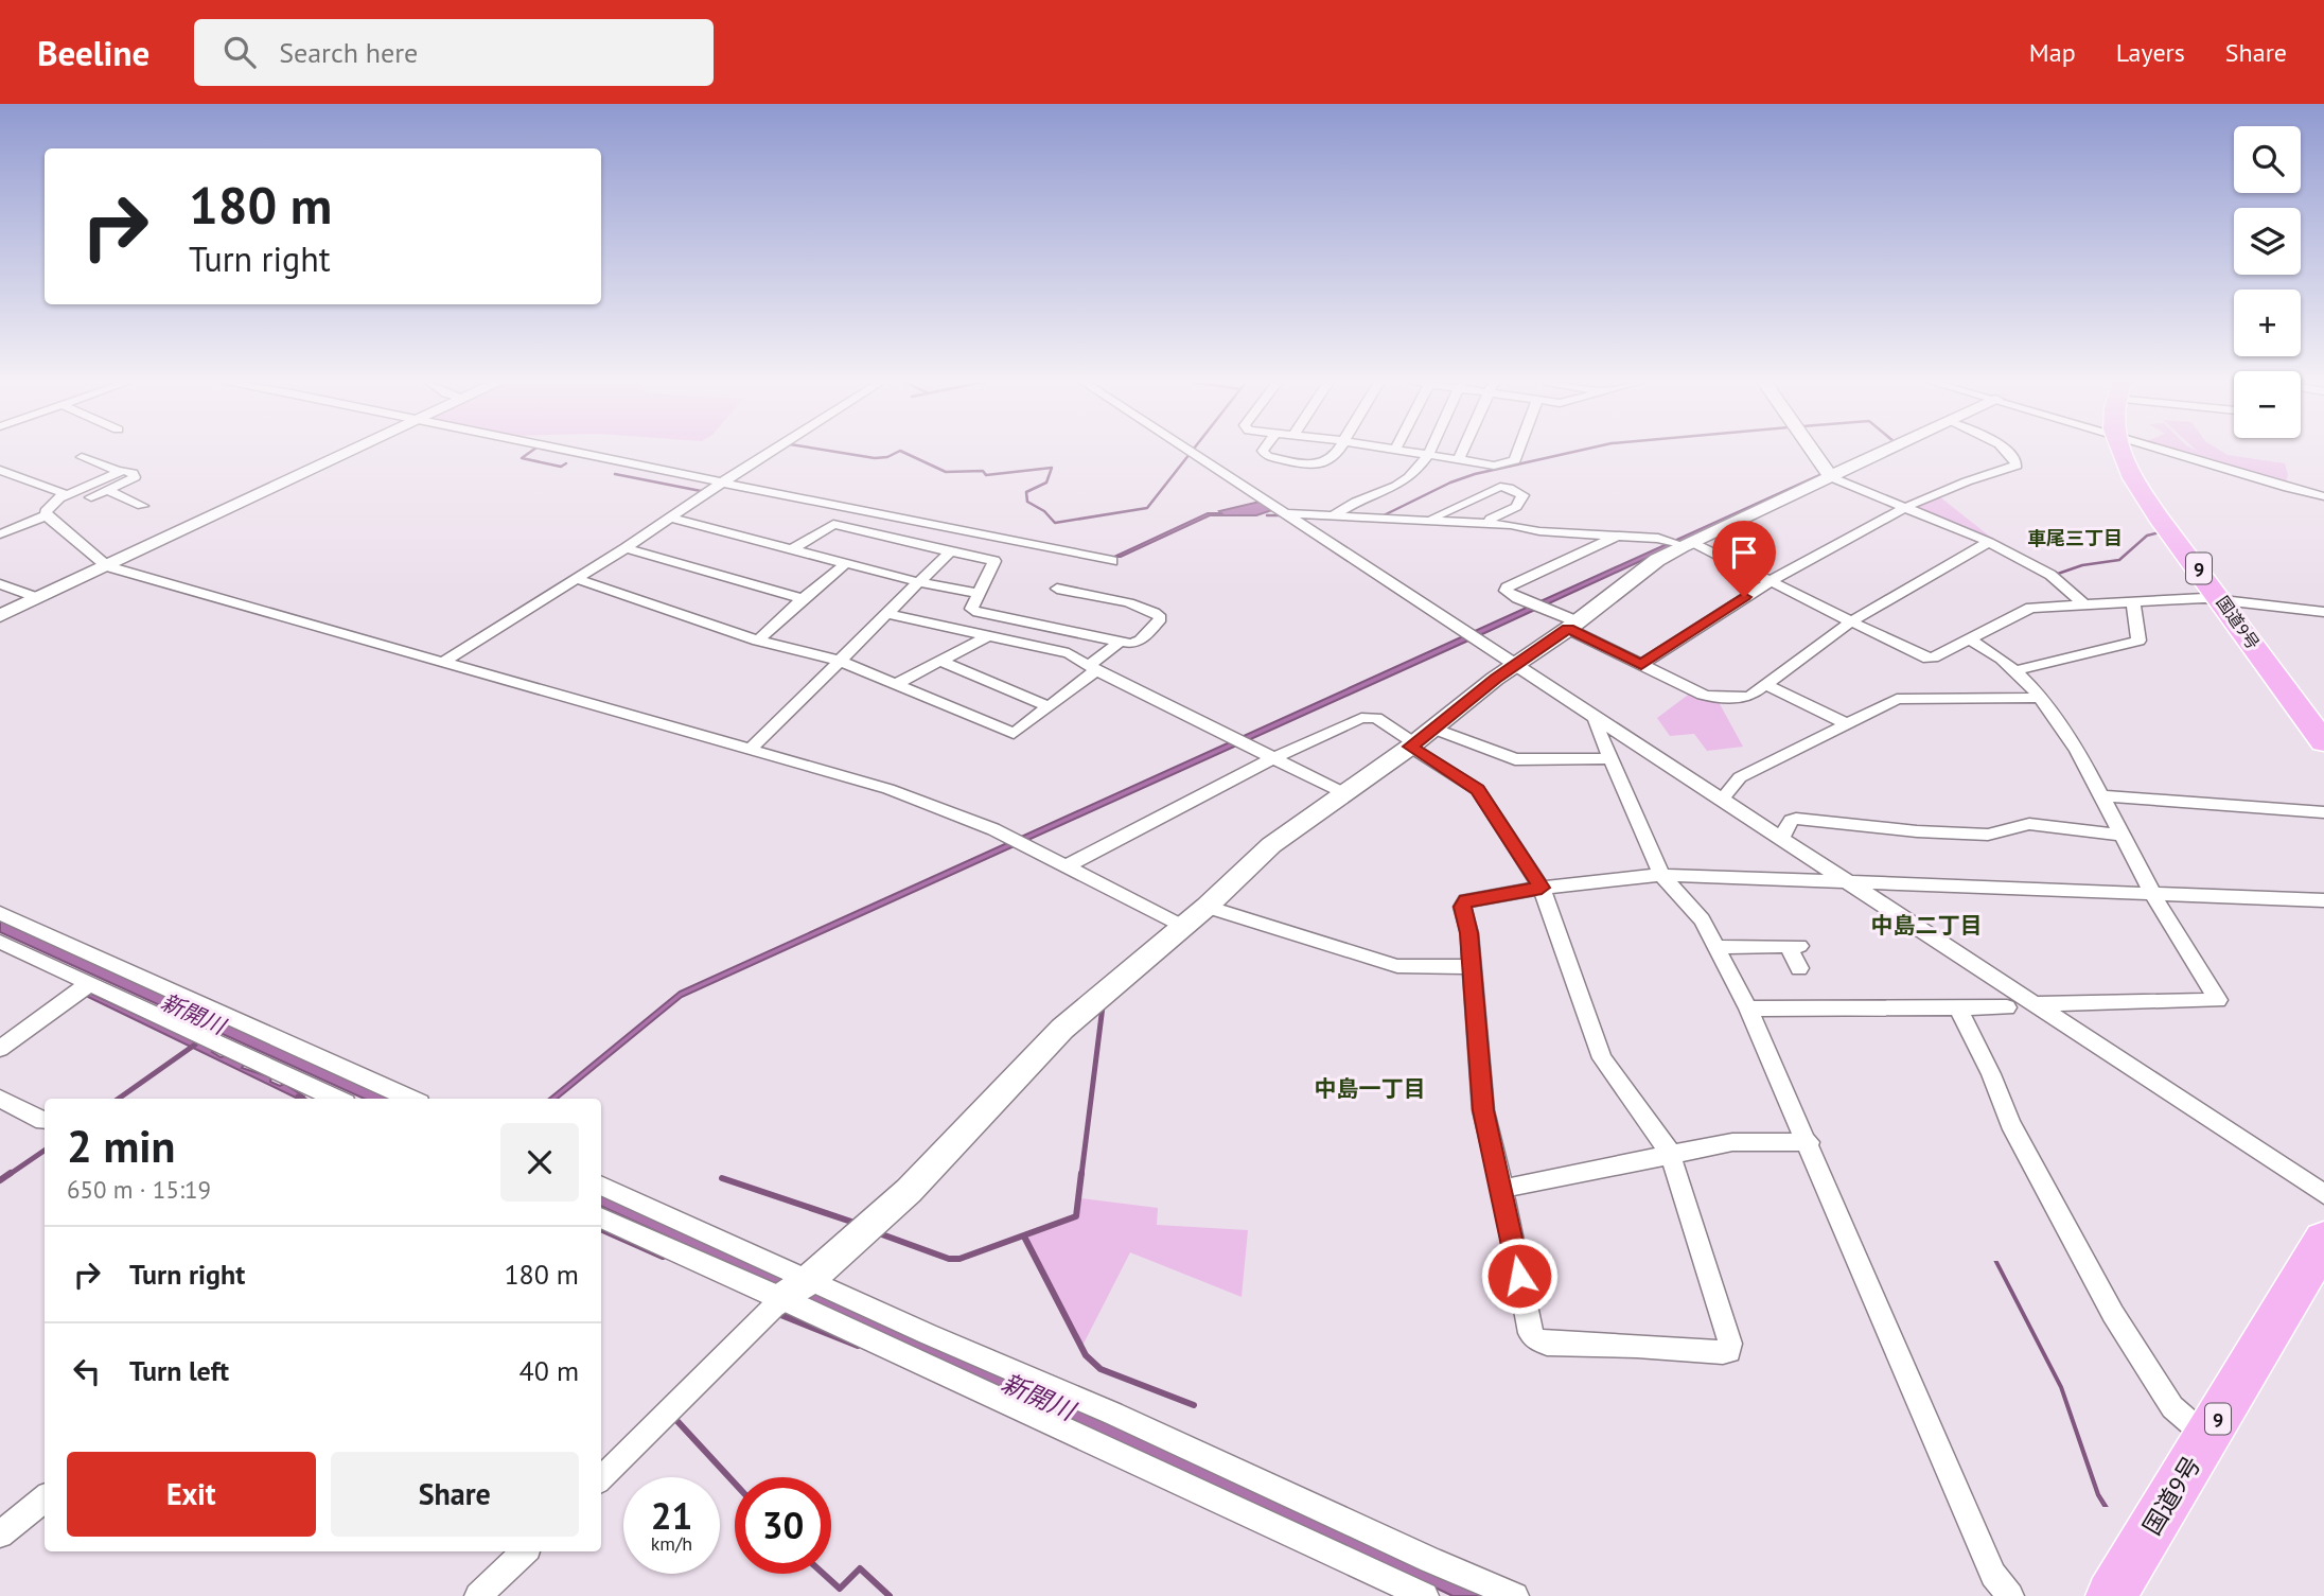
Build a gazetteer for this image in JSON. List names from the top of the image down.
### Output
{
  "streets": {
    "highway": ["9", "国道9号"]
  },
  "districts": ["車尾三丁目", "中島二丁目", "中島一丁目"],
  "water": ["新開川"],
  "page": {
    "header": "Beeline",
    "search": "Search here",
    "nav": ["Map", "Layers", "Share"],
    "map_buttons": ["+", "−"],
    "turn": ["180 m", "Turn right"],
    "heading": ["2 min", "650 m · 15:19"],
    "list": [
      {
        "name": "Turn right",
        "value": "180 m"
      },
      {
        "name": "Turn left",
        "value": "40 m"
      }
    ],
    "buttons": ["Exit", "Share"],
    "speed": "21 km/h",
    "limit": "30"
  }
}
